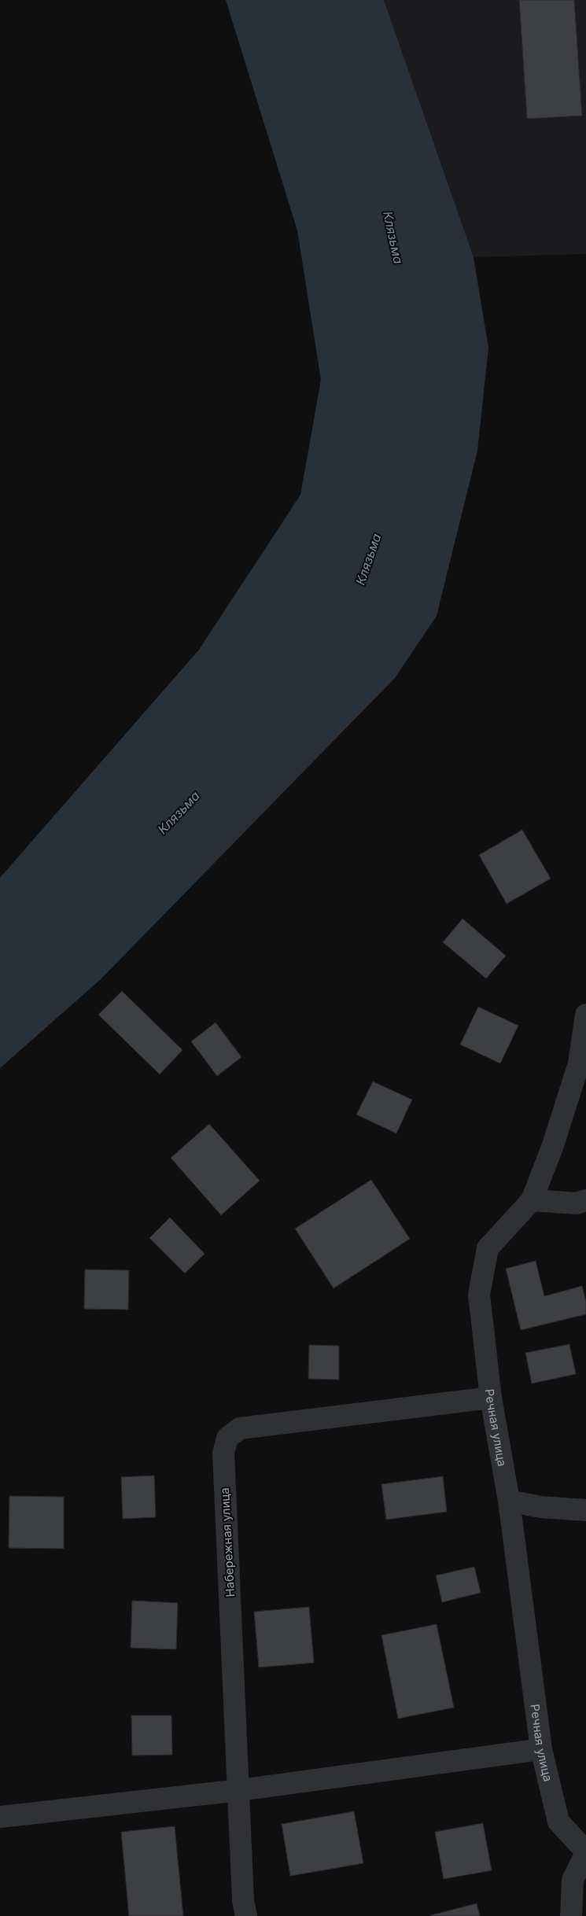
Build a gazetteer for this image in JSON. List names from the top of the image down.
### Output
{
  "streets": {
    "street": ["Речная улица", "Набережная улица"]
  },
  "crossings": [
    ["Речная улица", "Набережная улица"]
  ],
  "water": ["Клязьма"]
}
